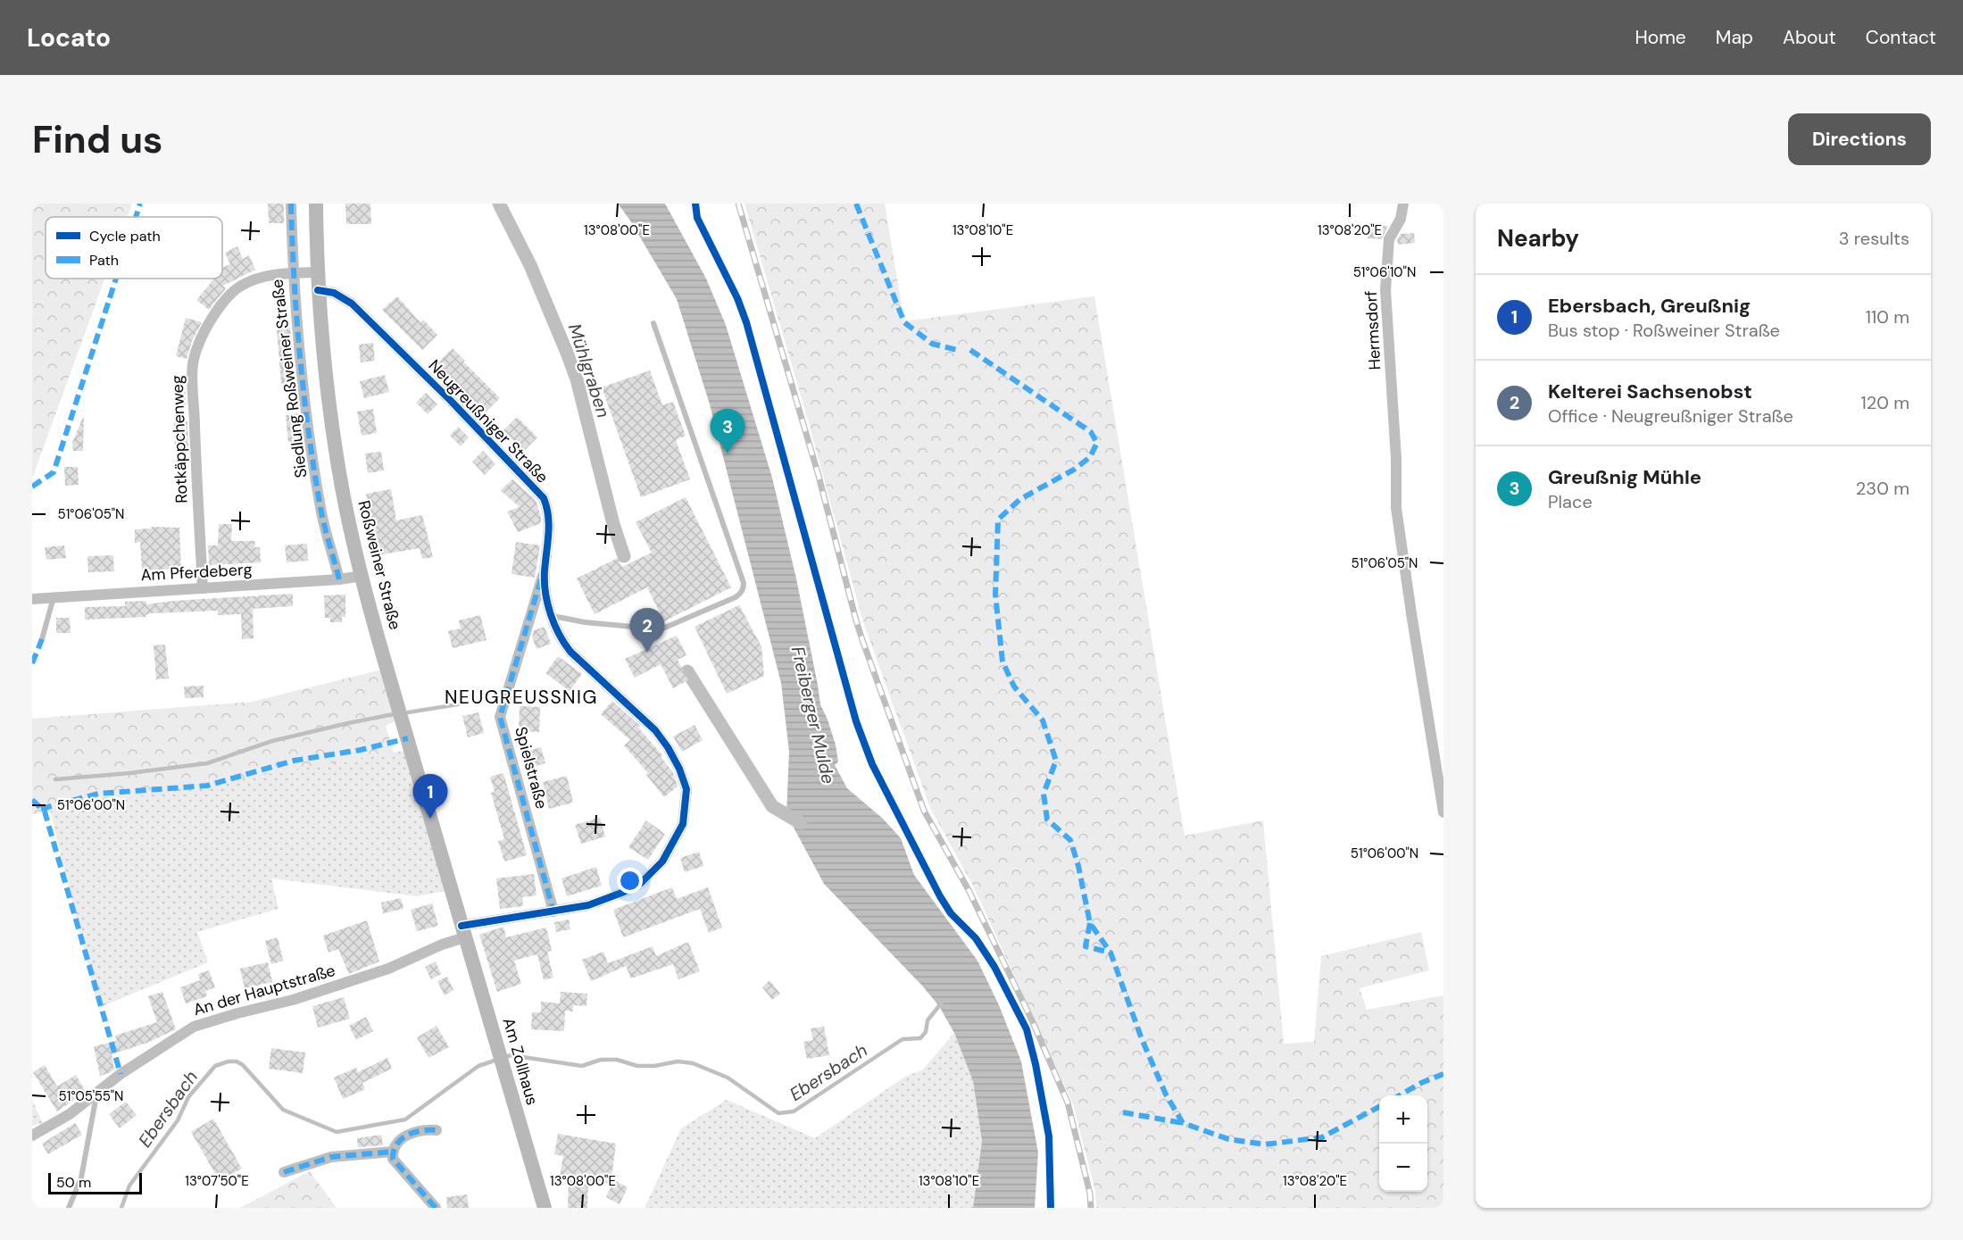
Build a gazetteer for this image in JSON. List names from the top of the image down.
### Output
{
  "streets": {
    "main road": ["Roßweiner Straße", "Am Zollhaus"],
    "street": [
      "Hermsdorf",
      "Siedlung Roßweiner Straße",
      "Neugreußniger Straße",
      "Rotkäppchenweg",
      "Am Pferdeberg",
      "Spielstraße",
      "An der Hauptstraße"
    ]
  },
  "crossings": [
    ["Siedlung Roßweiner Straße", "Rotkäppchenweg"],
    ["Siedlung Roßweiner Straße", "Am Pferdeberg"],
    ["Neugreußniger Straße", "Roßweiner Straße"],
    ["Neugreußniger Straße", "Spielstraße"],
    ["Neugreußniger Straße", "An der Hauptstraße"],
    ["Neugreußniger Straße", "Am Zollhaus"],
    ["Rotkäppchenweg", "Roßweiner Straße"],
    ["Rotkäppchenweg", "Am Pferdeberg"],
    ["Roßweiner Straße", "Am Pferdeberg"],
    ["Roßweiner Straße", "An der Hauptstraße"],
    ["Roßweiner Straße", "Am Zollhaus"],
    ["An der Hauptstraße", "Am Zollhaus"]
  ],
  "districts": ["NEUGREUSSNIG"],
  "water": ["Mühlgraben", "Freiberger Mulde", "Ebersbach"],
  "legend": ["Cycle path", "Path"],
  "scale_bar": "50 m",
  "page": {
    "header": "Locato",
    "nav": [
      "Home",
      "Map",
      "About",
      "Contact"
    ],
    "buttons": "Directions",
    "title": "Find us",
    "heading": ["Nearby", "3 results"],
    "list": [
      {
        "mark": "1",
        "name": "Ebersbach, Greußnig",
        "note": "Bus stop · Roßweiner Straße",
        "value": "110 m"
      },
      {
        "mark": "2",
        "name": "Kelterei Sachsenobst",
        "note": "Office · Neugreußniger Straße",
        "value": "120 m"
      },
      {
        "mark": "3",
        "name": "Greußnig Mühle",
        "note": "Place",
        "value": "230 m"
      }
    ],
    "pins": ["3", "2", "1"],
    "map_buttons": ["+", "−"],
    "scale": "50 m"
  },
  "coordinates": [
    "13°08'00\"E",
    "13°08'10\"E",
    "13°08'20\"E",
    "51°06'10\"N",
    "51°06'05\"N",
    "51°06'00\"N",
    "51°05'55\"N",
    "13°07'50\"E"
  ]
}
